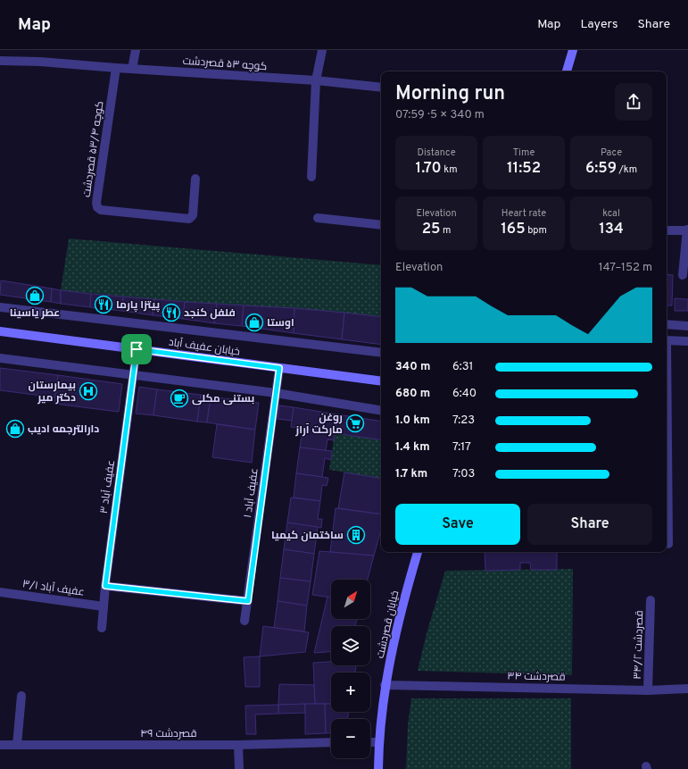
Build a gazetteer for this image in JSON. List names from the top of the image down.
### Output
{
  "streets": {
    "main road": ["خیابان عفیف آباد", "خیابان قصردشت"],
    "street": [
      "کوچه ۵۳ قصردشت",
      "کوچه ۵۳/۴ قصردشت",
      "عفیف آباد ۳",
      "عفیف آباد ۱",
      "عفیف آباد ۳/۱",
      "قصردشت ۳۴/۲",
      "قصردشت ۳۴",
      "قصردشت ۴۹"
    ]
  },
  "crossings": [
    ["کوچه ۵۳ قصردشت", "کوچه ۵۳/۴ قصردشت"],
    ["خیابان عفیف آباد", "عفیف آباد ۳"],
    ["خیابان عفیف آباد", "عفیف آباد ۱"],
    ["عفیف آباد ۳", "عفیف آباد ۳/۱"],
    ["خیابان قصردشت", "قصردشت ۳۴"],
    ["قصردشت ۳۴/۲", "قصردشت ۳۴"]
  ],
  "places": {
    "shop": ["عطر یاسینا", "اوستا", "دارالترجمه ادیب"],
    "restaurant": ["پیتزا پارما", "فلفل کنجد"],
    "hospital": ["بیمارستان دکتر میر"],
    "cafe": ["بستنی مکلی"],
    "supermarket": ["روغن مارکت آراز"],
    "building": ["ساختمان کیمیا"]
  },
  "north": "top right",
  "page": {
    "header": "Map",
    "nav": ["Map", "Layers", "Share"],
    "heading": ["Morning run", "07:59 · 5 × 340 m"],
    "stats": [
      ["Distance", "1.70 km"],
      ["Time", "11:52"],
      ["Pace", "6:59 /km"],
      ["Elevation", "25 m"],
      ["Heart rate", "165 bpm"],
      ["kcal", "134"]
    ],
    "chart": ["Elevation", "147–152 m"],
    "list": [
      {
        "name": "340 m",
        "note": "6:31"
      },
      {
        "name": "680 m",
        "note": "6:40"
      },
      {
        "name": "1.0 km",
        "note": "7:23"
      },
      {
        "name": "1.4 km",
        "note": "7:17"
      },
      {
        "name": "1.7 km",
        "note": "7:03"
      }
    ],
    "buttons": ["Save", "Share"],
    "map_buttons": ["+", "−"]
  }
}
